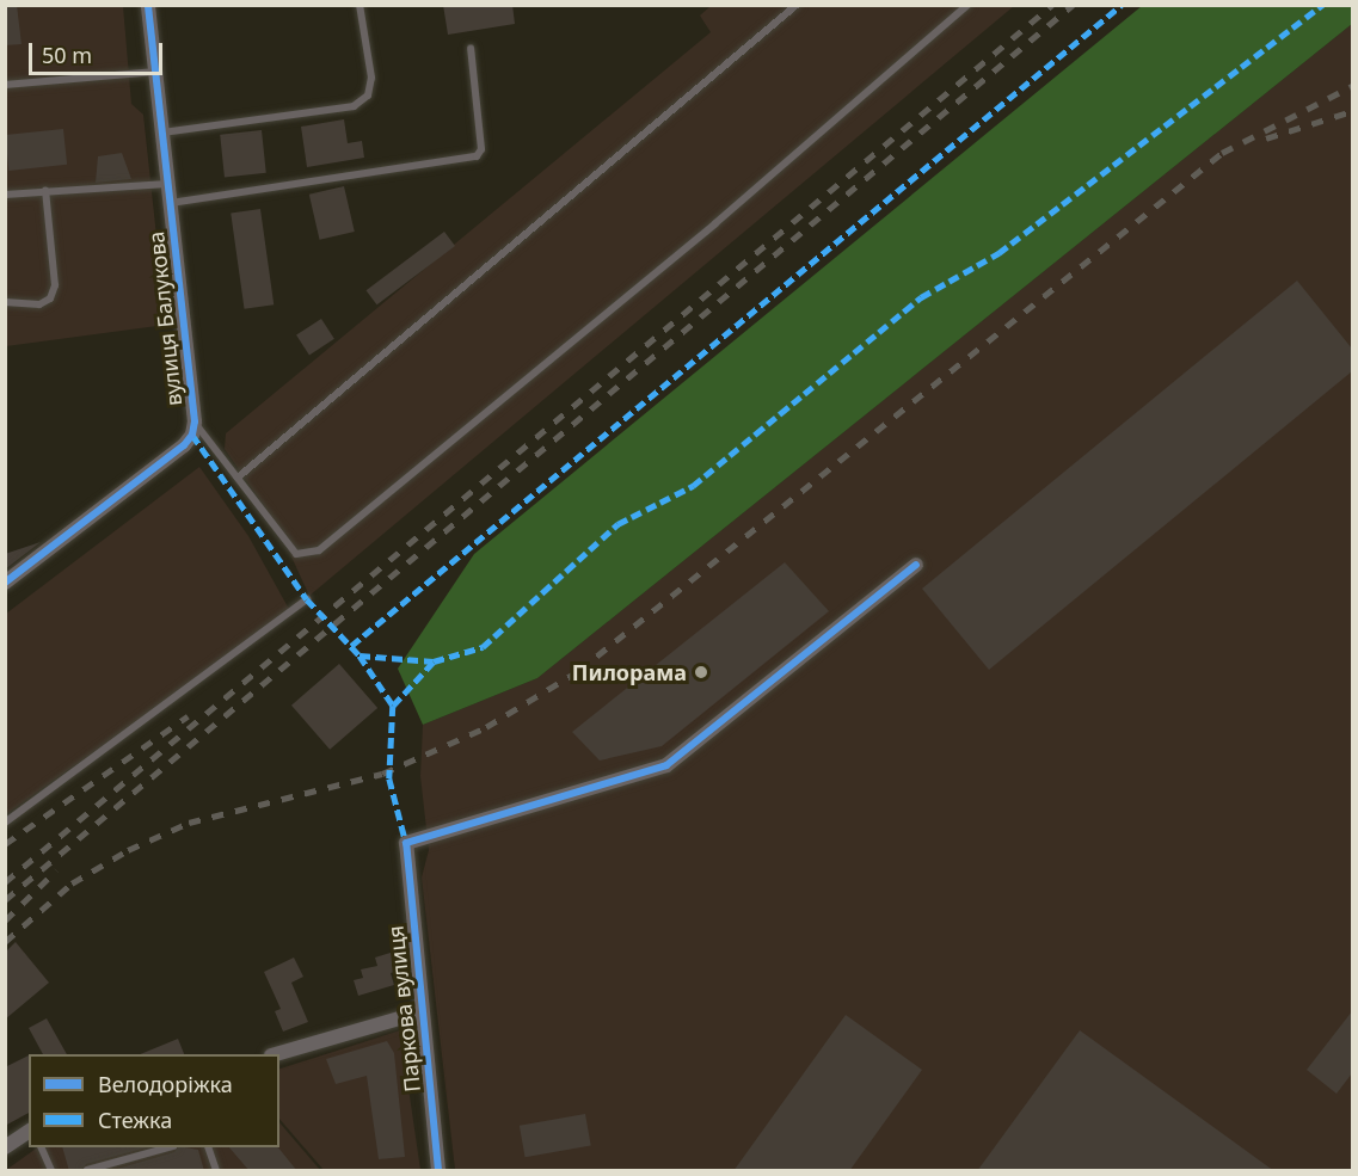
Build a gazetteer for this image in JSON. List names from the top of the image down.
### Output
{
  "streets": {
    "street": ["вулиця Балукова", "Паркова вулиця"]
  },
  "places": ["Пилорама"],
  "legend": ["Велодоріжка", "Стежка"],
  "scale_bar": "50 m"
}
